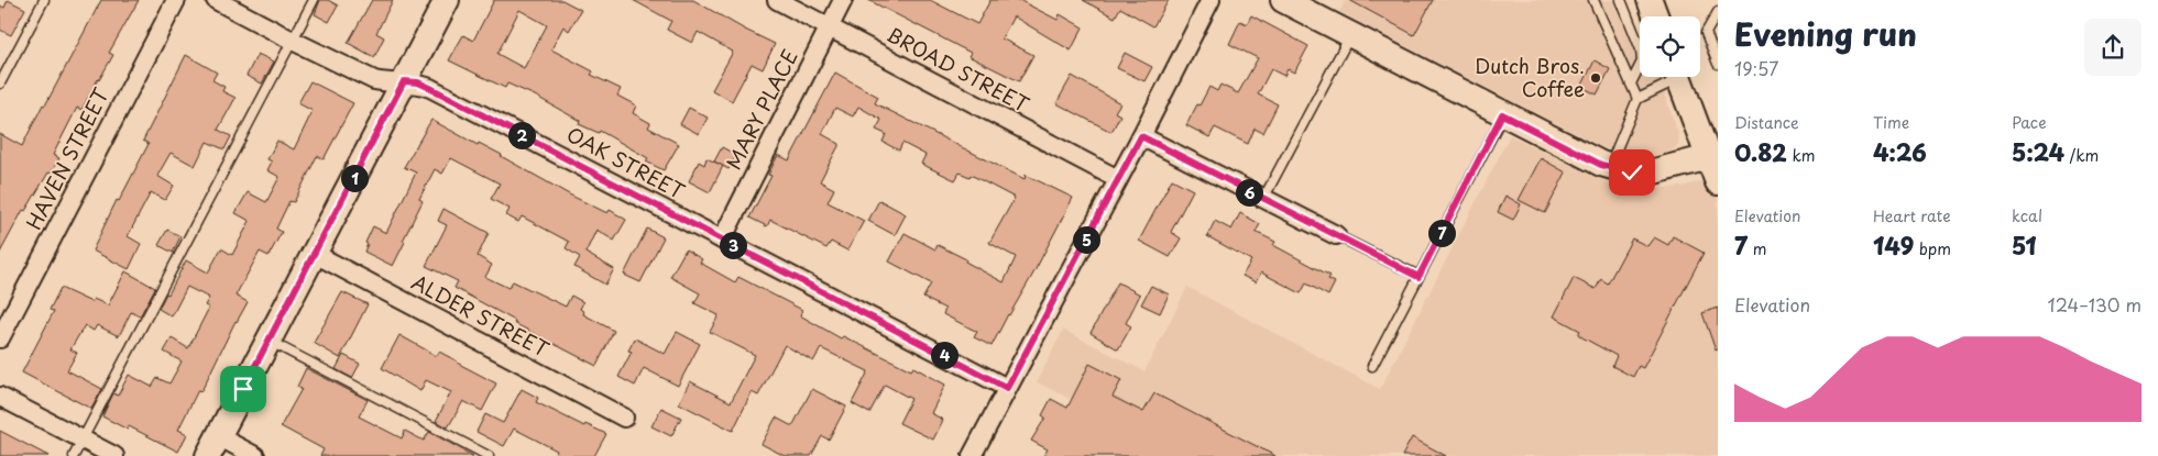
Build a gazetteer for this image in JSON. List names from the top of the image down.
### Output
{
  "streets": {
    "street": [
      "BROAD STREET",
      "MARY PLACE",
      "HAVEN STREET",
      "OAK STREET",
      "ALDER STREET"
    ]
  },
  "crossings": [
    ["BROAD STREET", "MARY PLACE"],
    ["MARY PLACE", "OAK STREET"]
  ],
  "places": ["Dutch Bros. Coffee"],
  "page": {
    "heading": ["Evening run", "19:57"],
    "stats": [
      ["Distance", "0.82 km"],
      ["Time", "4:26"],
      ["Pace", "5:24 /km"],
      ["Elevation", "7 m"],
      ["Heart rate", "149 bpm"],
      ["kcal", "51"]
    ],
    "pins": [
      "2",
      "1",
      "6",
      "7",
      "5",
      "3",
      "4"
    ],
    "chart": ["Elevation", "124–130 m"]
  }
}
